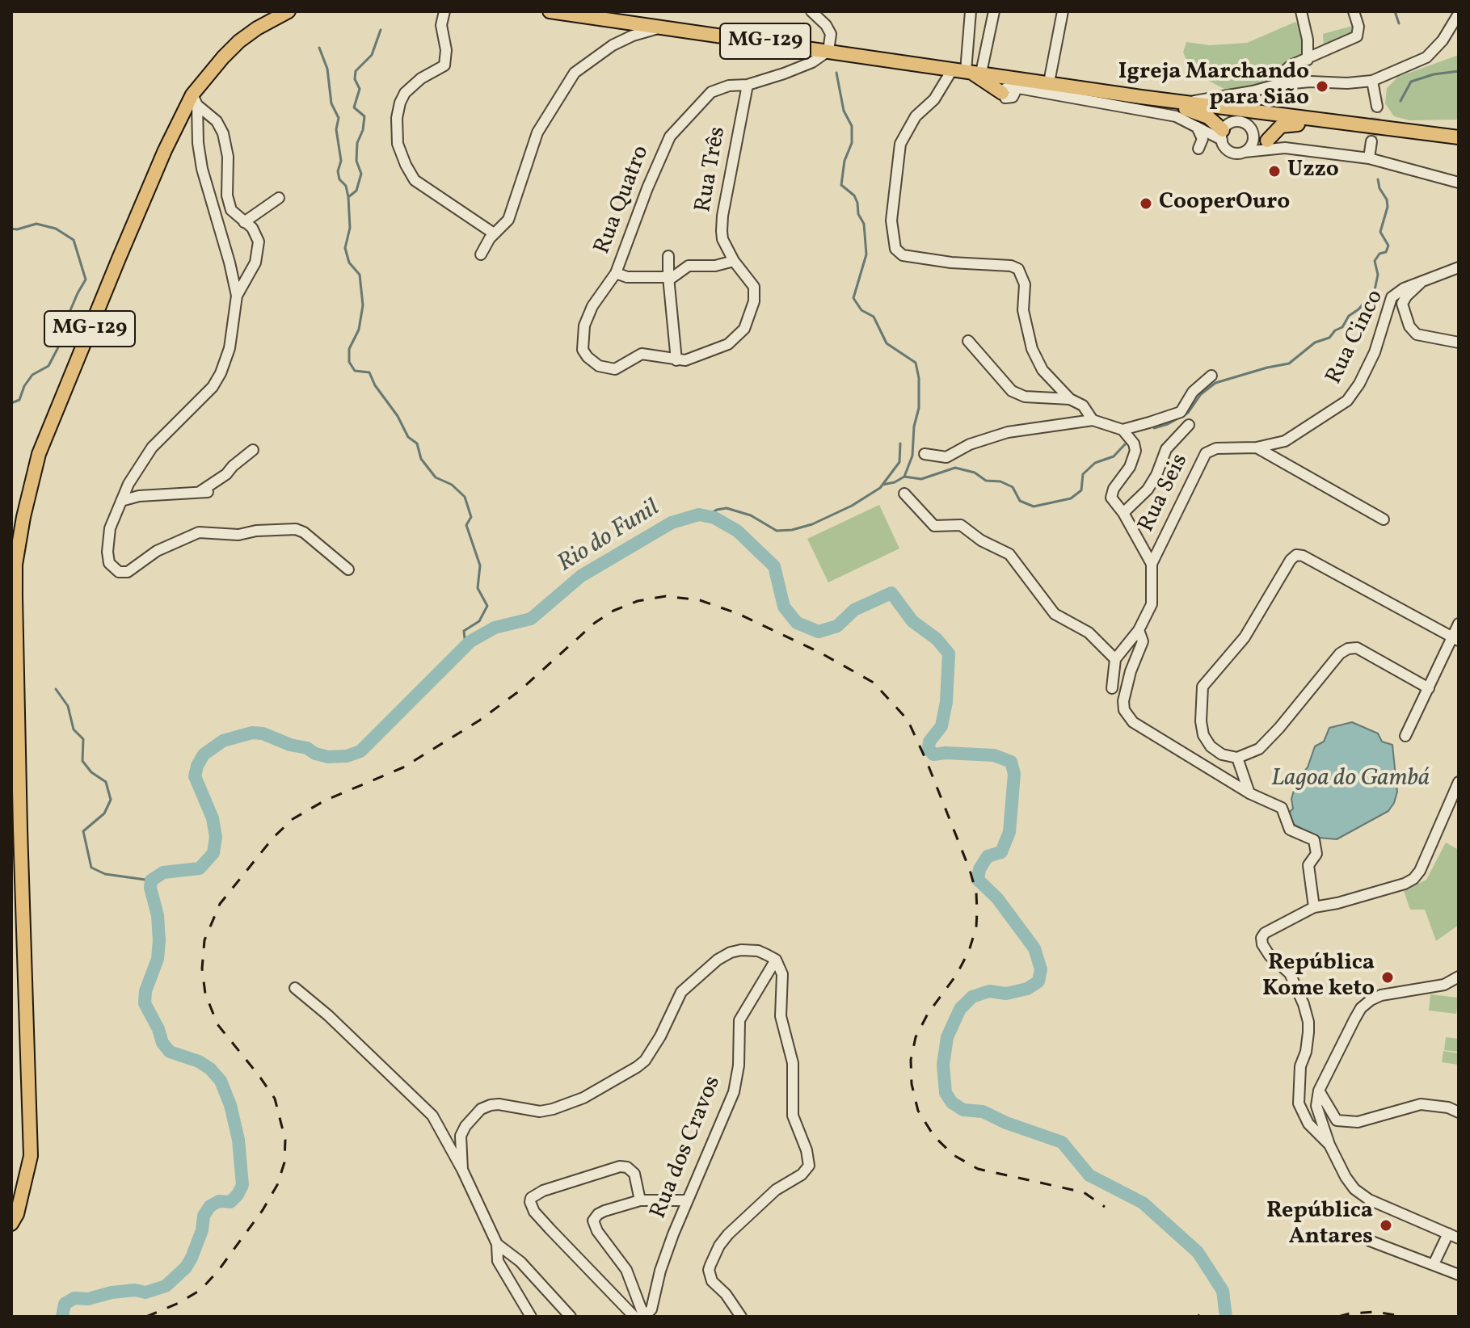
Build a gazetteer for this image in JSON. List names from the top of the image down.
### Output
{
  "streets": {
    "main road": ["MG-129"],
    "street": [
      "Rua Três",
      "Rua Quatro",
      "Rua Cinco",
      "Rua Seis",
      "Rua dos Cravos"
    ]
  },
  "crossings": [
    ["MG-129", "Rua Quatro"],
    ["Rua Três", "Rua Quatro"],
    ["Rua Cinco", "Rua Seis"]
  ],
  "water": ["Rio do Funil", "Lagoa do Gambá"],
  "places": [
    "Igreja Marchando para Sião",
    "Uzzo",
    "CooperOuro",
    "República Kome keto",
    "República Antares"
  ]
}
